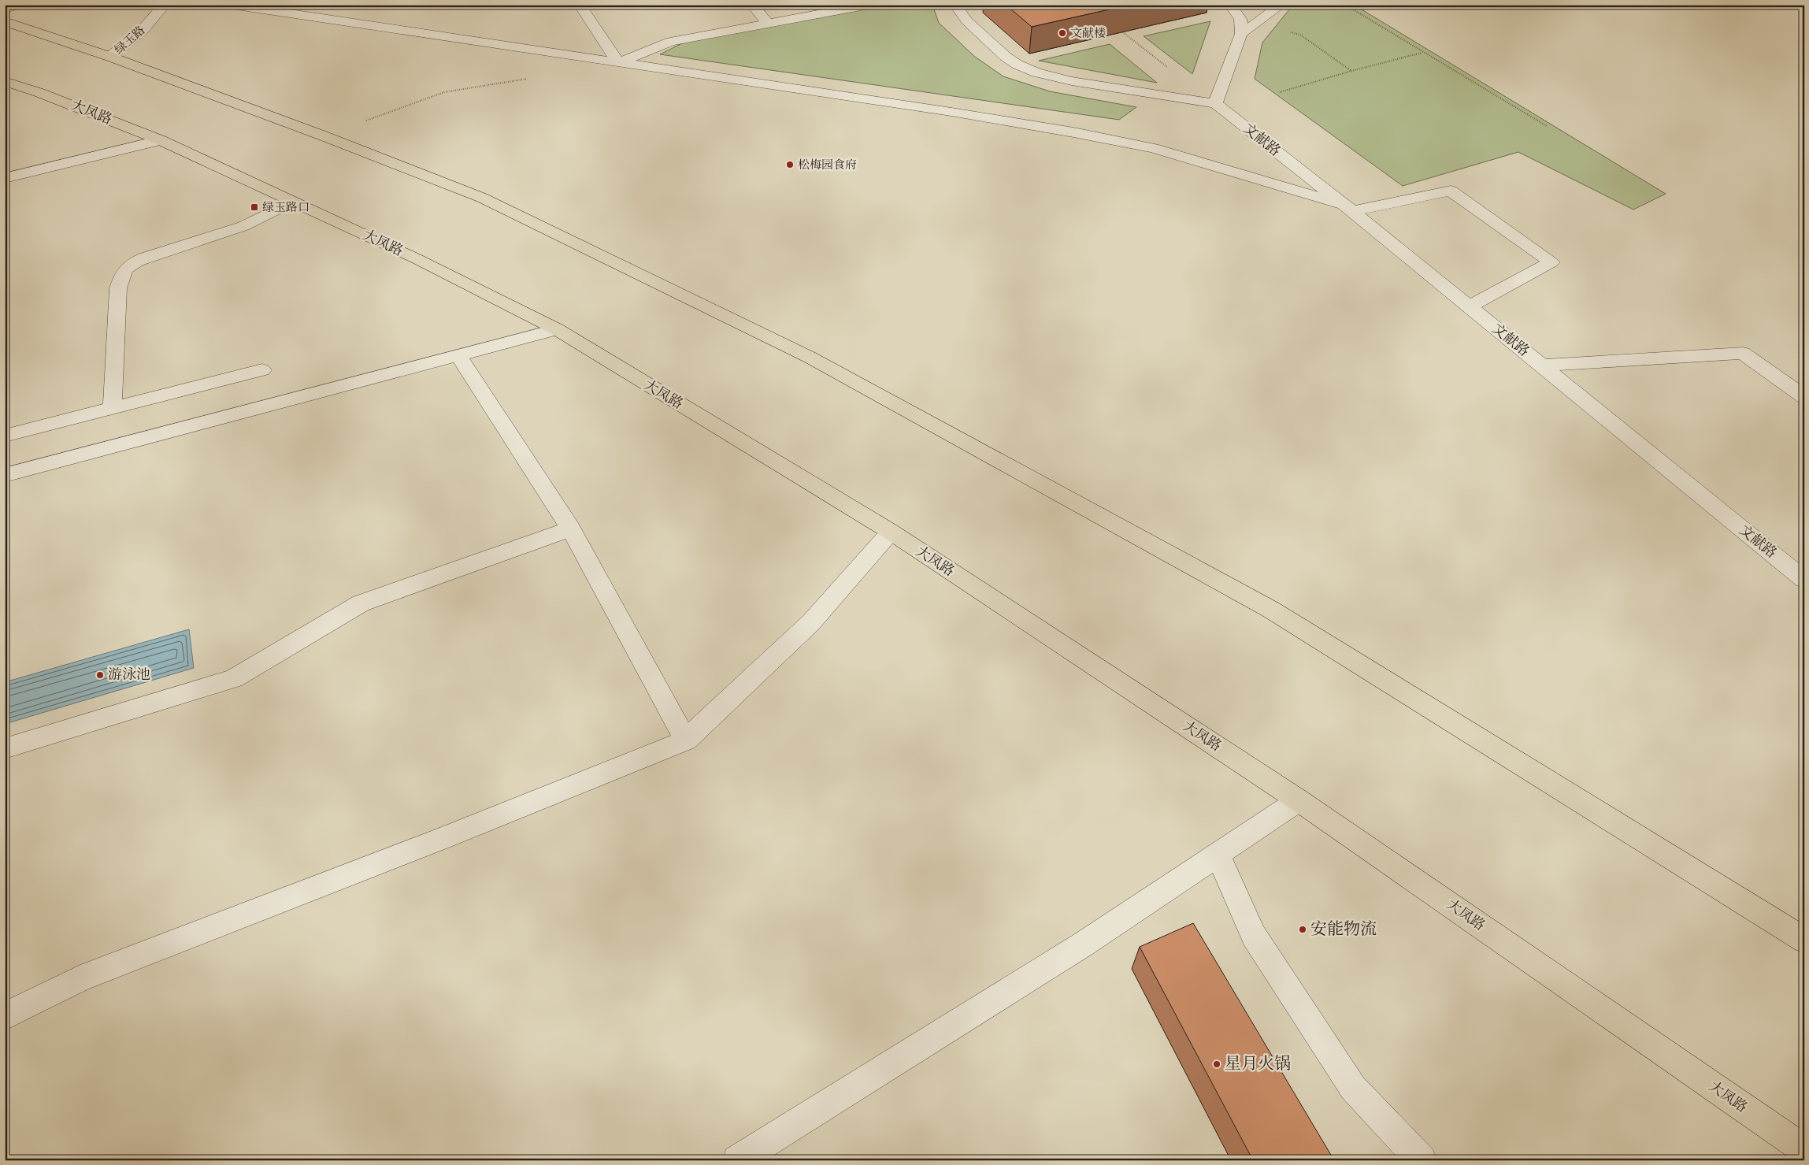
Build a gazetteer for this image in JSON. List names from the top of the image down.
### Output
{
  "streets": {
    "highway": ["大凤路"],
    "street": ["绿玉路", "文献路"]
  },
  "places": {
    "other": [
      "文献楼",
      "松梅园食府",
      "游泳池",
      "安能物流",
      "星月火锅"
    ],
    "transit": ["绿玉路口"]
  }
}
